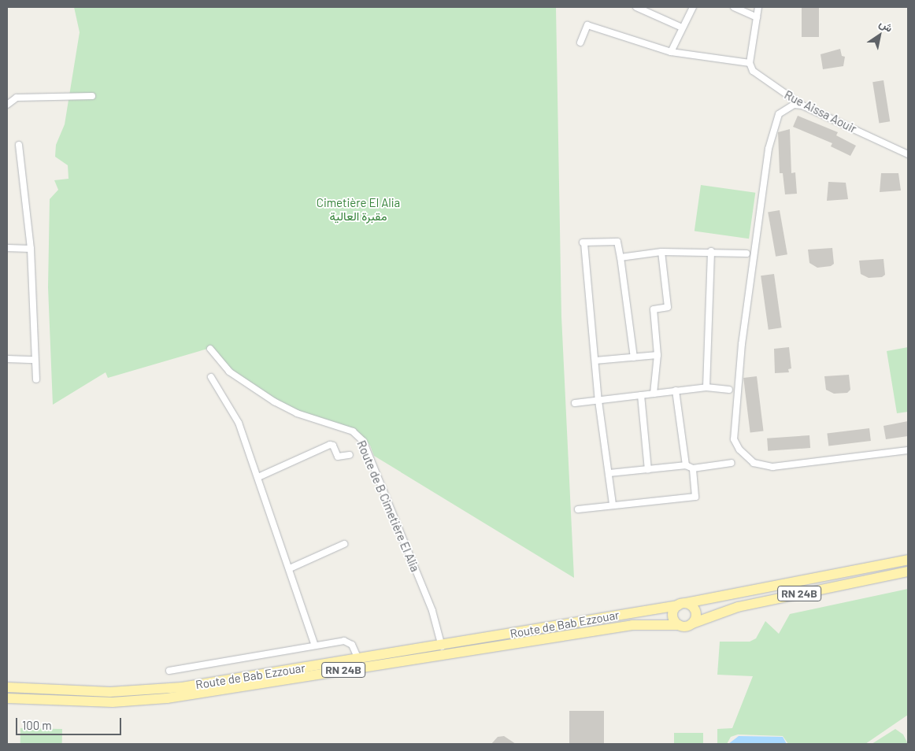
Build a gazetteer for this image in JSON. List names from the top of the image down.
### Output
{
  "streets": {
    "main road": ["RN 24B", "Route de Bab Ezzouar"],
    "street": ["Rue Aissa Aouir", "Route de B Cimetière El Alia"]
  },
  "crossings": [
    ["Route de B Cimetière El Alia", "Route de Bab Ezzouar"],
    ["RN 24B", "Route de Bab Ezzouar"]
  ],
  "parks": ["Cimetière El Alia مقبرة العالية"],
  "scale_bar": "100 m",
  "north": "top right"
}
